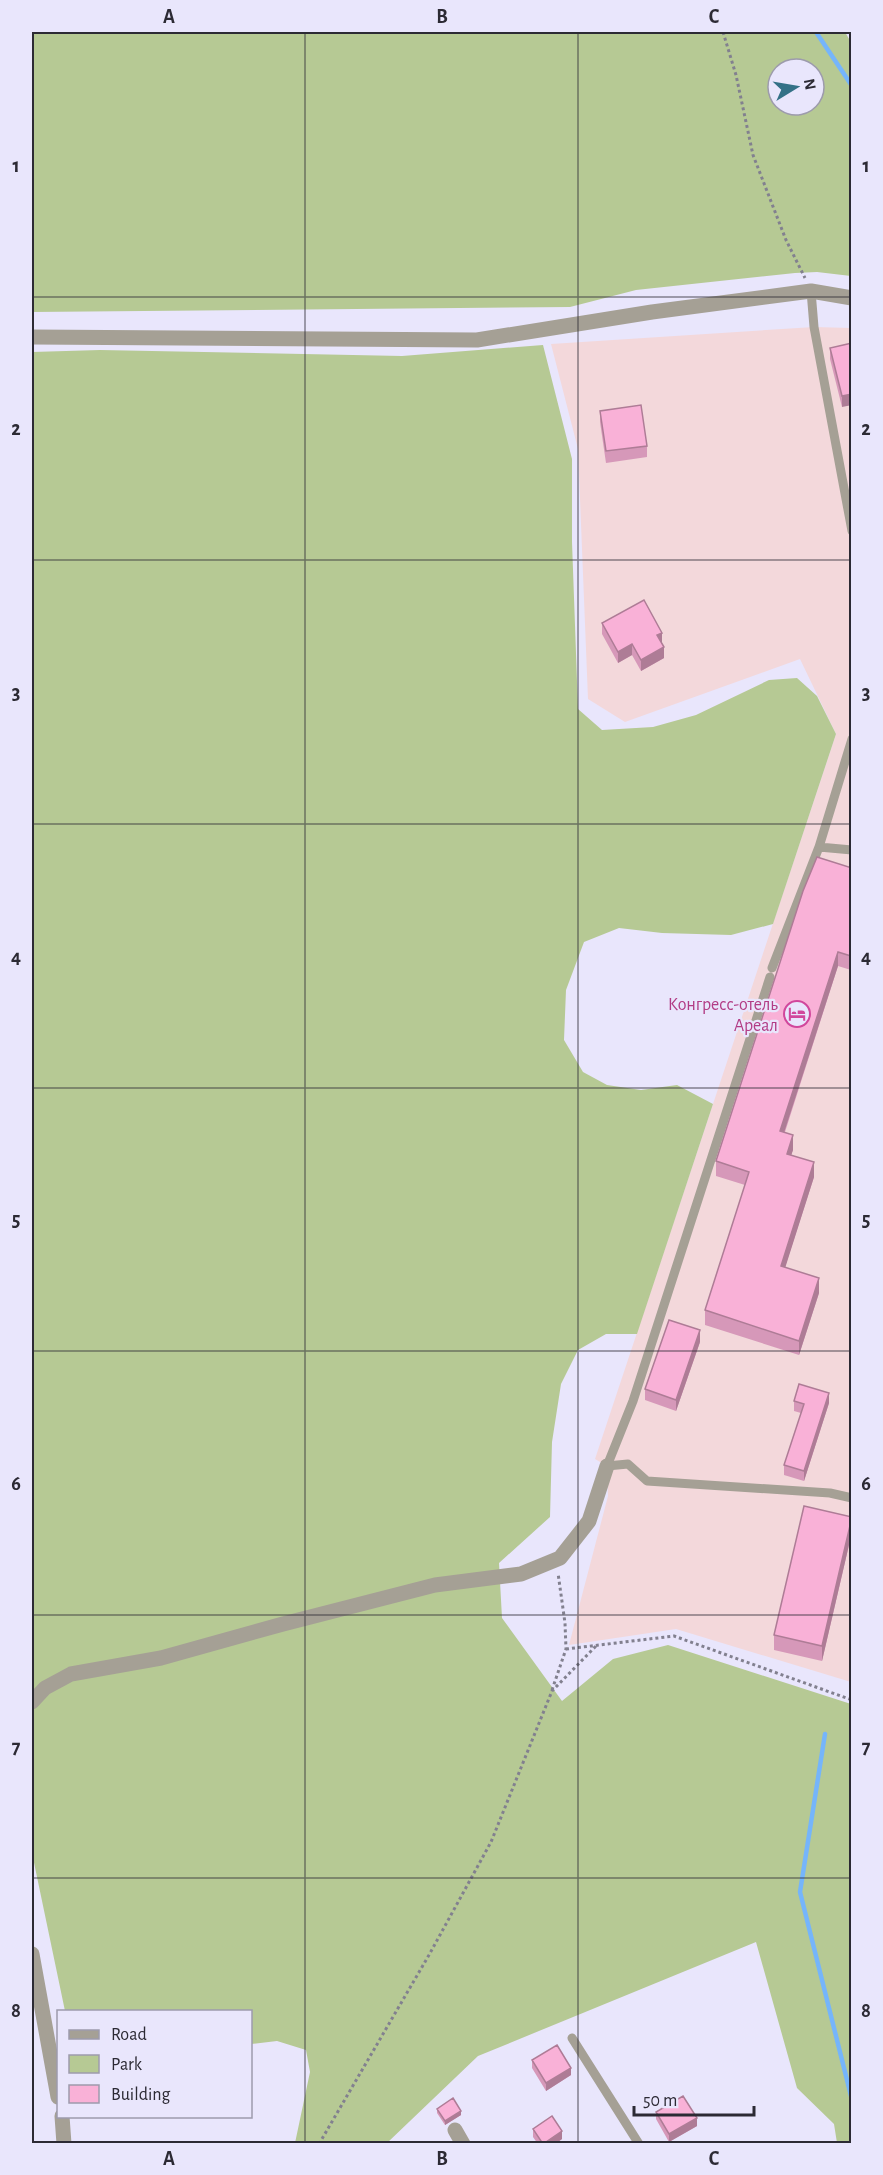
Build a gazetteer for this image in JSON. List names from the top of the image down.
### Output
{
  "places": {
    "hotel": ["Конгресс-отель Ареал"]
  },
  "legend": ["Road", "Park", "Building"],
  "scale_bar": "50 m",
  "north": "right",
  "grid": {
    "columns": ["A", "B", "C"],
    "rows": [
      "1",
      "2",
      "3",
      "4",
      "5",
      "6",
      "7",
      "8"
    ]
  }
}
